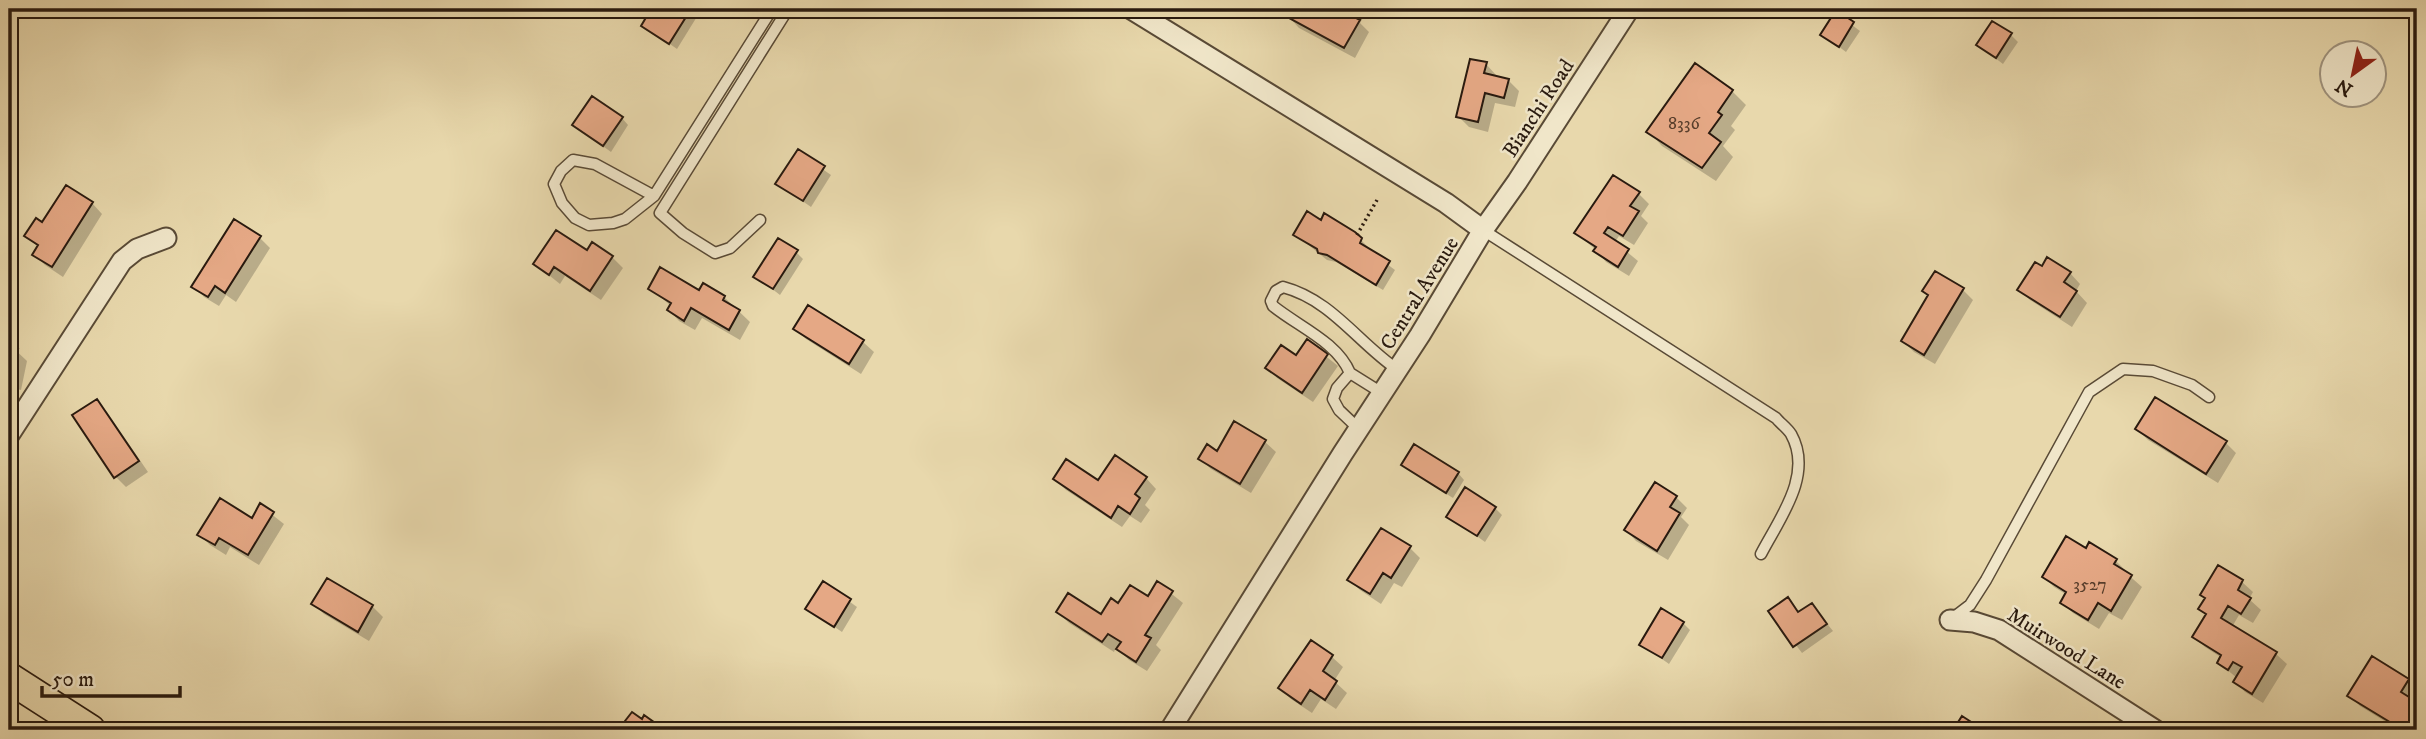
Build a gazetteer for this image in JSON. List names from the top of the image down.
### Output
{
  "streets": {
    "street": ["Bianchi Road", "Central Avenue", "Muirwood Lane"]
  },
  "crossings": [
    ["Bianchi Road", "Central Avenue"]
  ],
  "house_numbers": ["8336", "3527"],
  "scale_bar": "50 m",
  "north": "bottom left"
}
